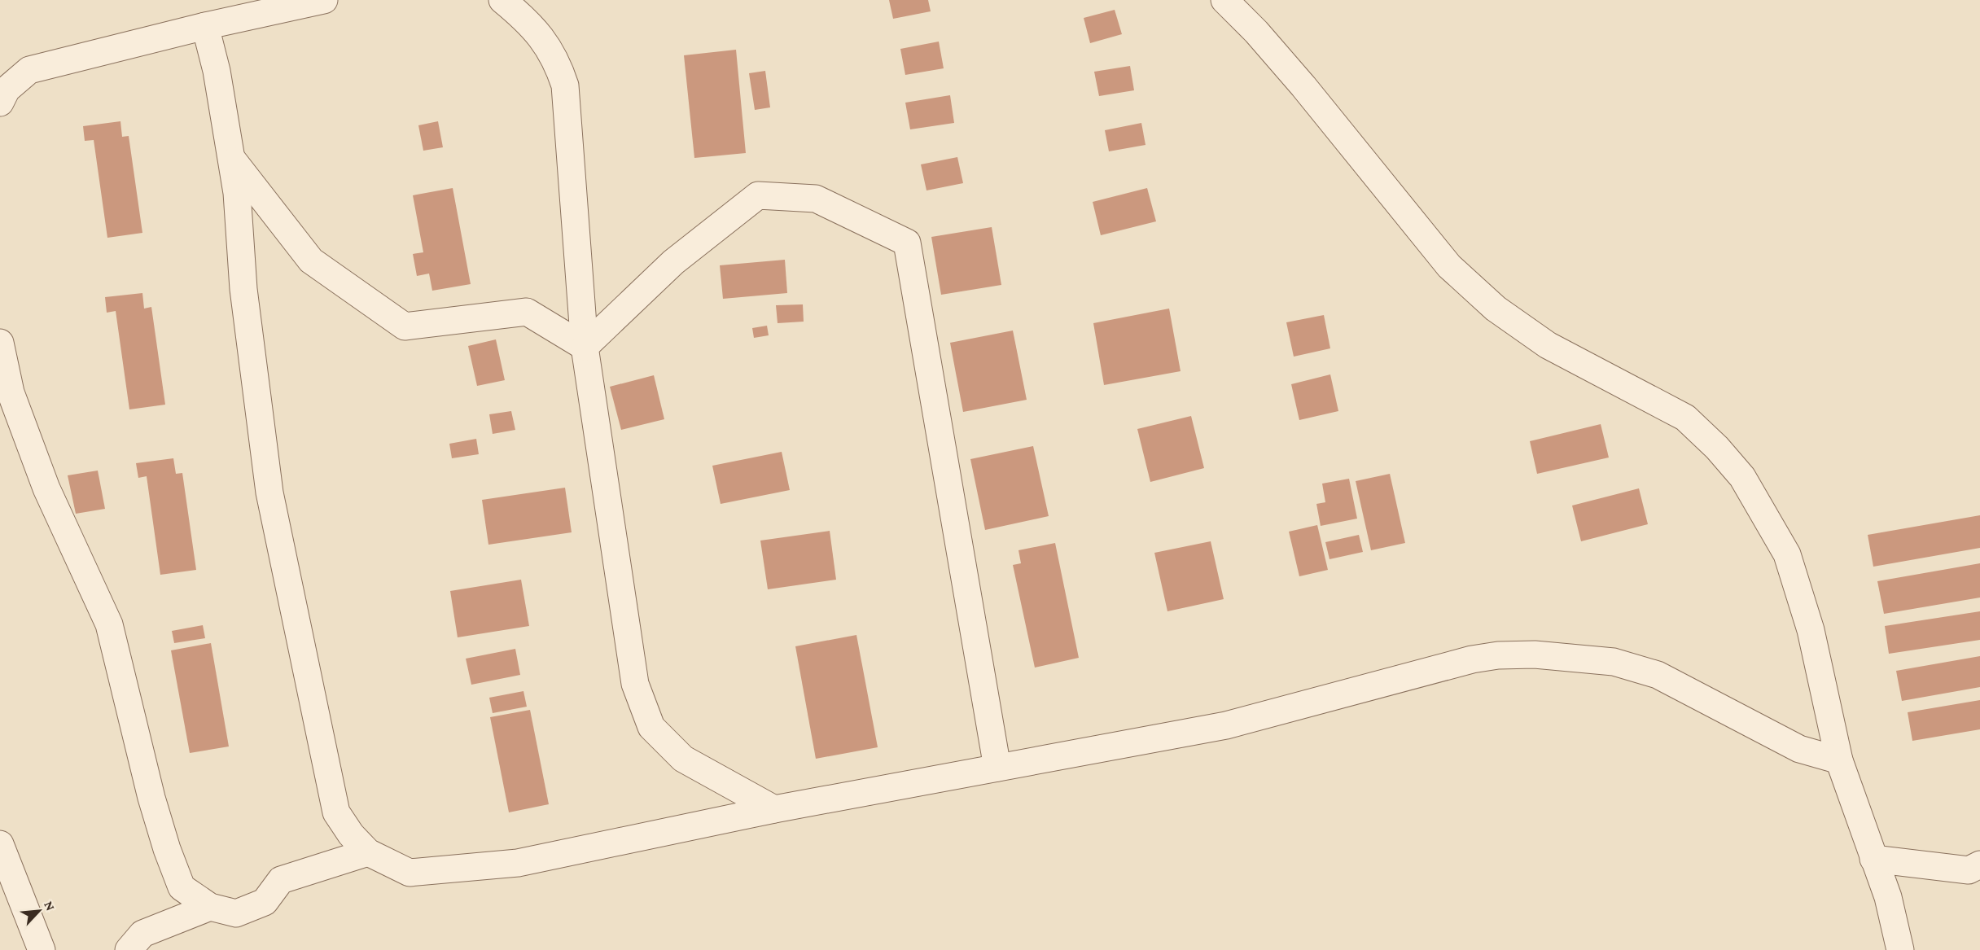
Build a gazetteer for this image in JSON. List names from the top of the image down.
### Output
{
  "north": "top right"
}
